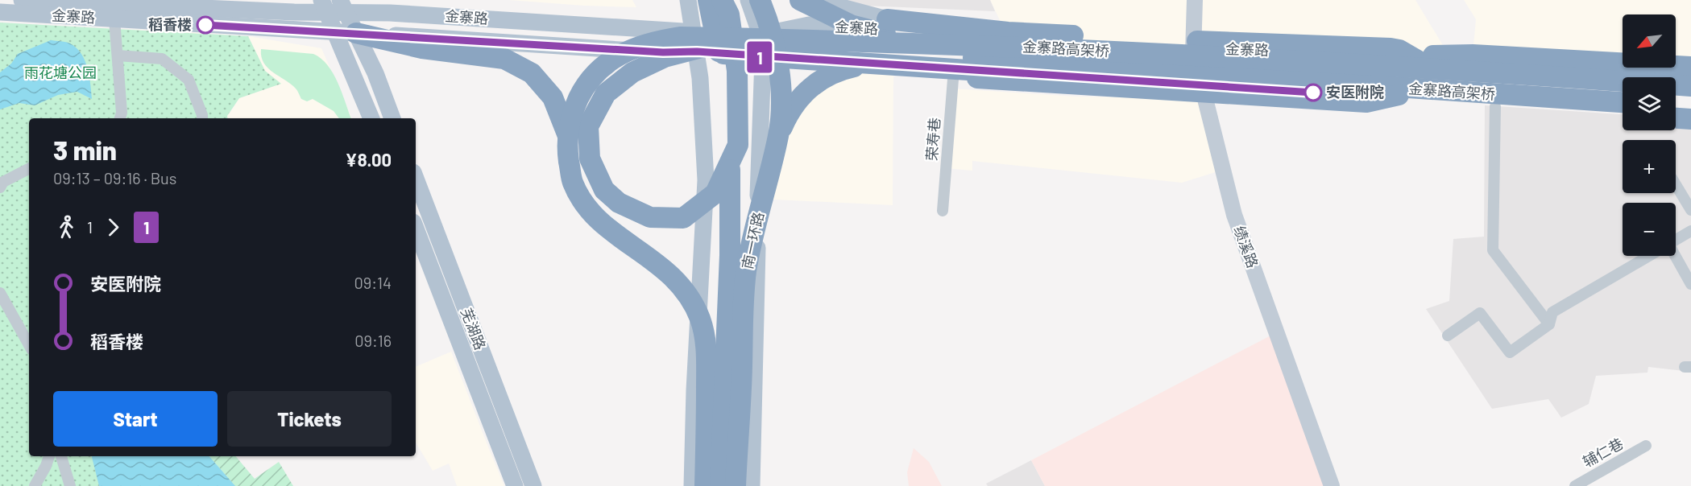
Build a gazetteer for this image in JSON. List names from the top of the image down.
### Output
{
  "streets": {
    "highway": ["金寨路", "金寨路高架桥", "南一环路"],
    "main road": ["芜湖路"],
    "street": ["荣寿巷", "绩溪路", "辅仁巷"]
  },
  "crossings": [
    ["金寨路", "绩溪路"]
  ],
  "parks": ["雨花塘公园"],
  "places": ["稻香楼", "安医附院"],
  "lines": ["bus line 1"],
  "north": "bottom left",
  "page": {
    "on_map": "1",
    "map_buttons": ["+", "−"],
    "heading": ["3 min", "09:13 – 09:16 · Bus", "¥8.00"],
    "legs": ["1", "1"],
    "list": [
      {
        "name": "安医附院",
        "value": "09:14"
      },
      {
        "name": "稻香楼",
        "value": "09:16"
      }
    ],
    "buttons": ["Start", "Tickets"]
  }
}
